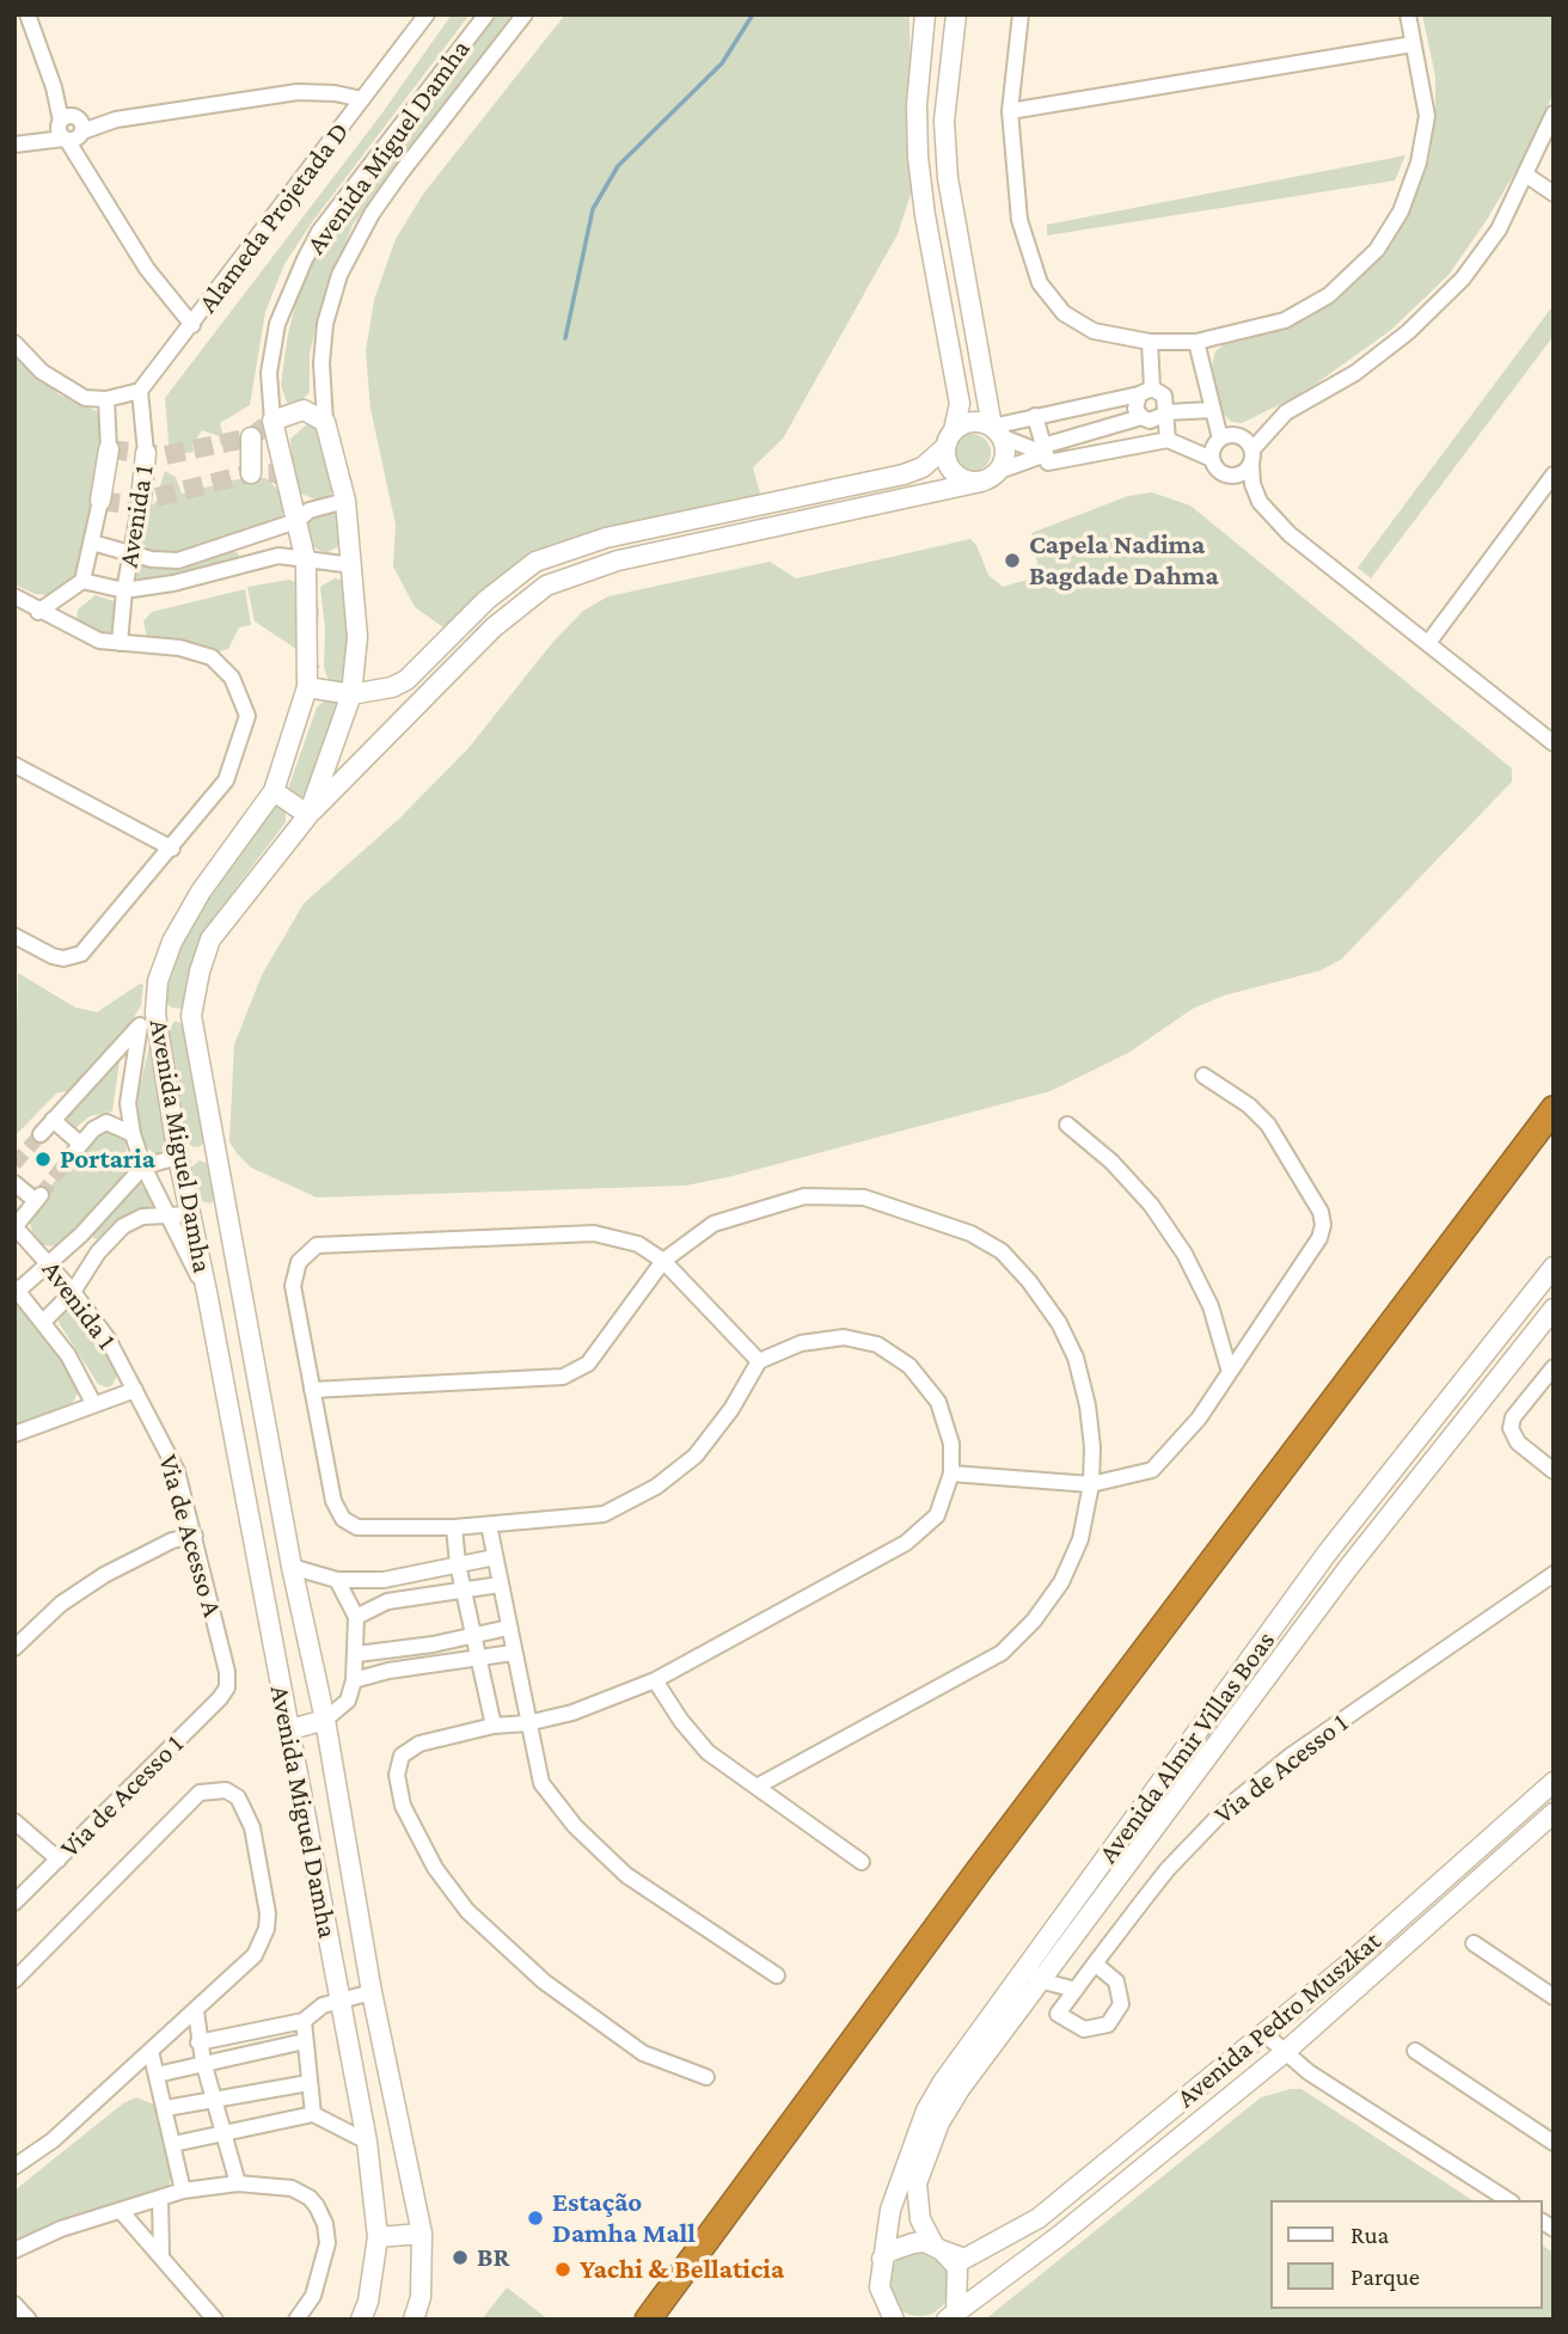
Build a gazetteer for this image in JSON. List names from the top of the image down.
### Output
{
  "streets": {
    "street": [
      "Avenida Miguel Damha",
      "Alameda Projetada D",
      "Avenida 1",
      "Via de Acesso A",
      "Avenida Almir Villas Boas",
      "Via de Acesso 1",
      "Avenida Pedro Muszkat"
    ]
  },
  "crossings": [
    ["Alameda Projetada D", "Avenida 1"],
    ["Avenida 1", "Via de Acesso A"],
    ["Via de Acesso A", "Via de Acesso 1"],
    ["Avenida Almir Villas Boas", "Avenida Pedro Muszkat"]
  ],
  "places": [
    "Capela Nadima Bagdade Dahma",
    "Portaria",
    "Estação Damha Mall",
    "BR",
    "Yachi & Bellaticia"
  ],
  "legend": ["Rua", "Parque"]
}
